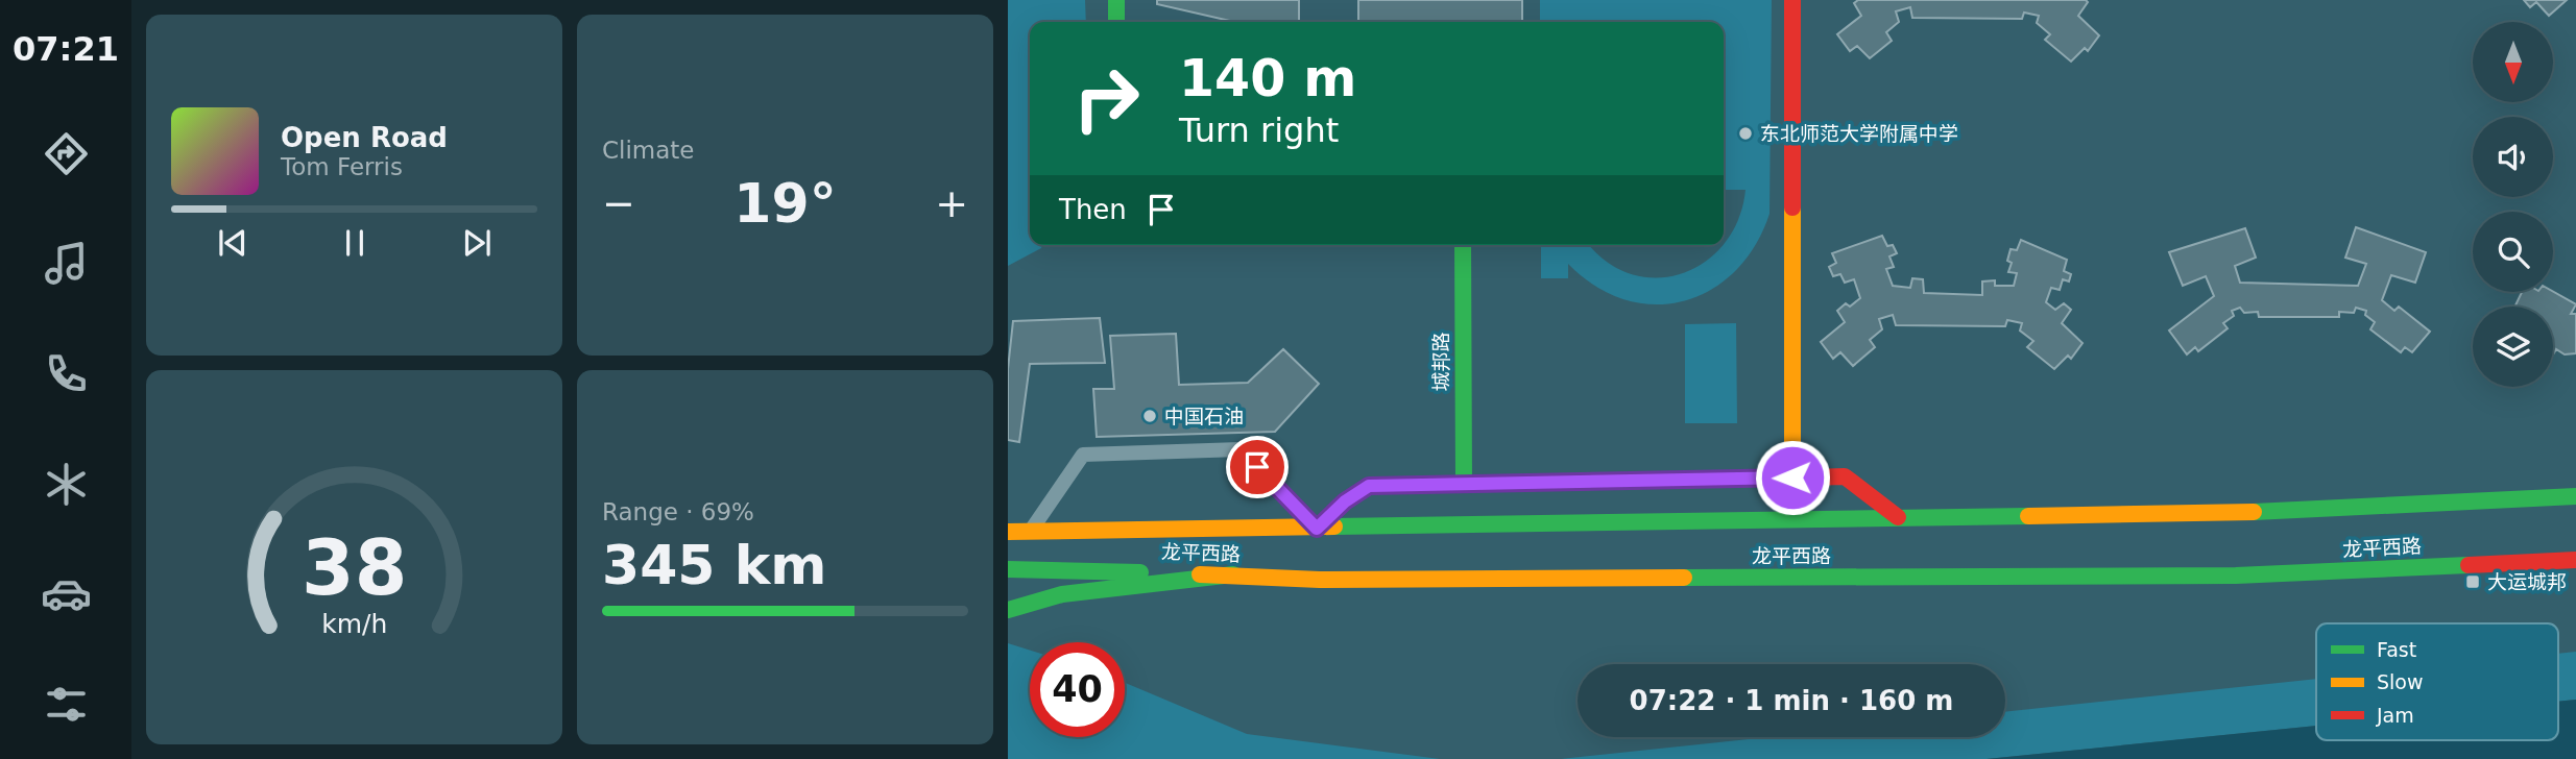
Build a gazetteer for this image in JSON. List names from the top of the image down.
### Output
{
  "streets": {
    "main road": ["城邦路", "龙平西路"]
  },
  "places": {
    "other": ["东北师范大学附属中学", "中国石油"],
    "transit": ["大运城邦"]
  },
  "legend": ["Fast", "Slow", "Jam"],
  "north": "bottom",
  "page": {
    "tabs": "07:21",
    "tile": [
      "Climate",
      ["Range · 69%", "345 km"]
    ],
    "turn": ["140 m", "Turn right"],
    "song": ["Open Road", "Tom Ferris"],
    "heat": ["−", "19°", "+"],
    "then": "Then",
    "limit": "40",
    "trip": "07:22 · 1 min · 160 m",
    "gauge": ["38", "km/h"]
  }
}
